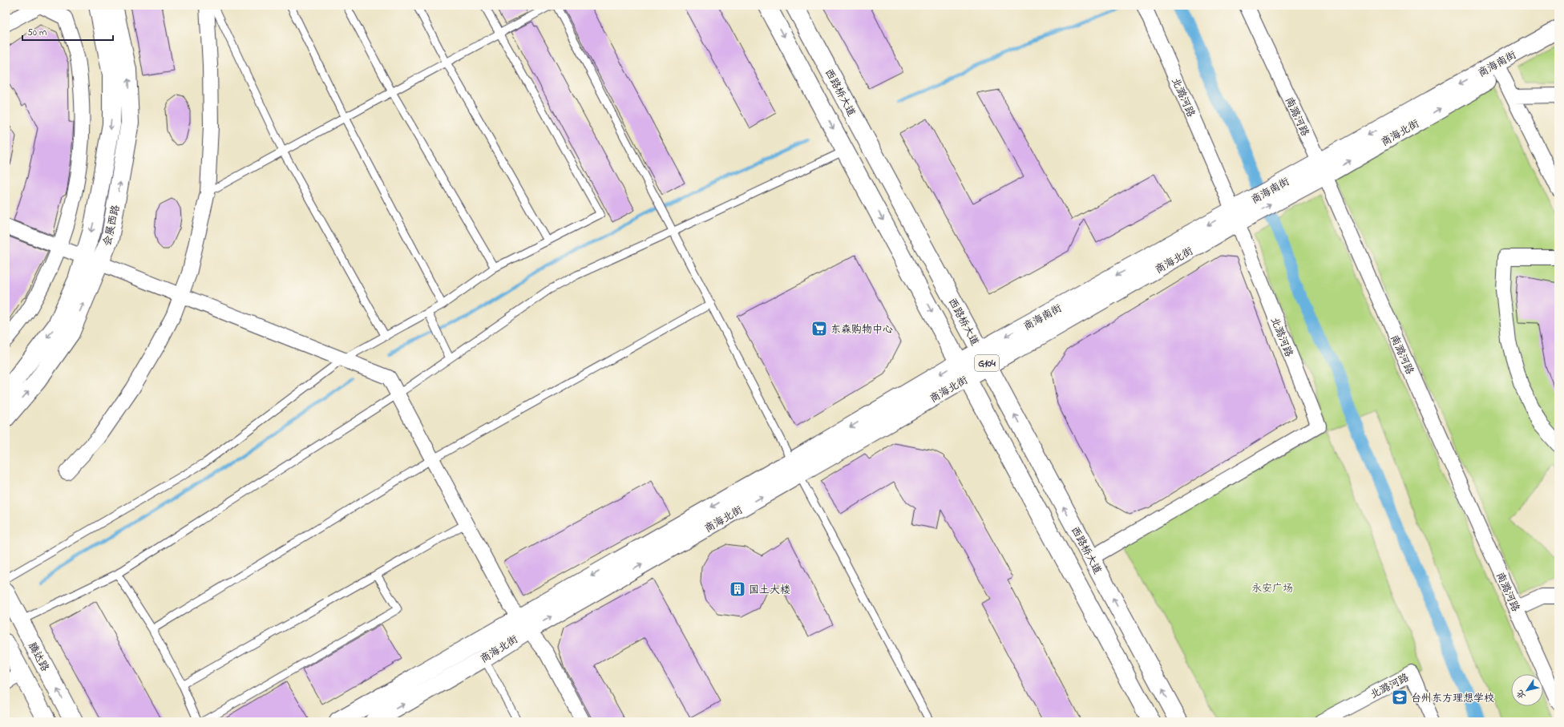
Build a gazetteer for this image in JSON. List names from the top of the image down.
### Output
{
  "streets": {
    "main road": [
      "商海南街",
      "西路桥大道",
      "商海北街",
      "会展西路",
      "G104",
      "腾达路"
    ],
    "street": ["北潞河路", "南潞河路"]
  },
  "crossings": [
    ["商海南街", "北潞河路"],
    ["商海南街", "南潞河路"],
    ["商海南街", "商海北街"],
    ["西路桥大道", "北潞河路"],
    ["西路桥大道", "商海北街"],
    ["北潞河路", "商海北街"],
    ["商海北街", "G104"]
  ],
  "parks": ["永安广场"],
  "places": {
    "supermarket": ["东森购物中心"],
    "building": ["国土大楼"],
    "school or university": ["台州东方理想学校"]
  },
  "scale_bar": "50 m",
  "north": "bottom left"
}
